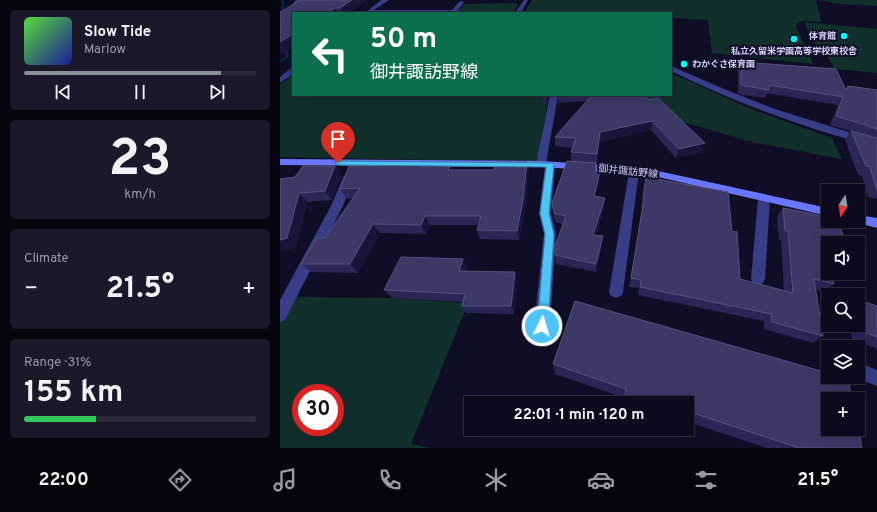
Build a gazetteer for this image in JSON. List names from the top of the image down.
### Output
{
  "streets": {
    "main road": ["御井諏訪野線"]
  },
  "places": ["体育館", "私立久留米学園高等学校東校舎", "わかぐさ保育園"],
  "north": "bottom",
  "page": {
    "turn": ["50 m", "御井諏訪野線"],
    "song": ["Slow Tide", "Marlow"],
    "tile": [
      ["23", "km/h"],
      "Climate",
      ["Range · 31%", "155 km"]
    ],
    "map_buttons": "+",
    "heat": ["−", "21.5°", "+"],
    "limit": "30",
    "trip": "22:01 · 1 min · 120 m",
    "tabs": ["22:00", "21.5°"]
  }
}
